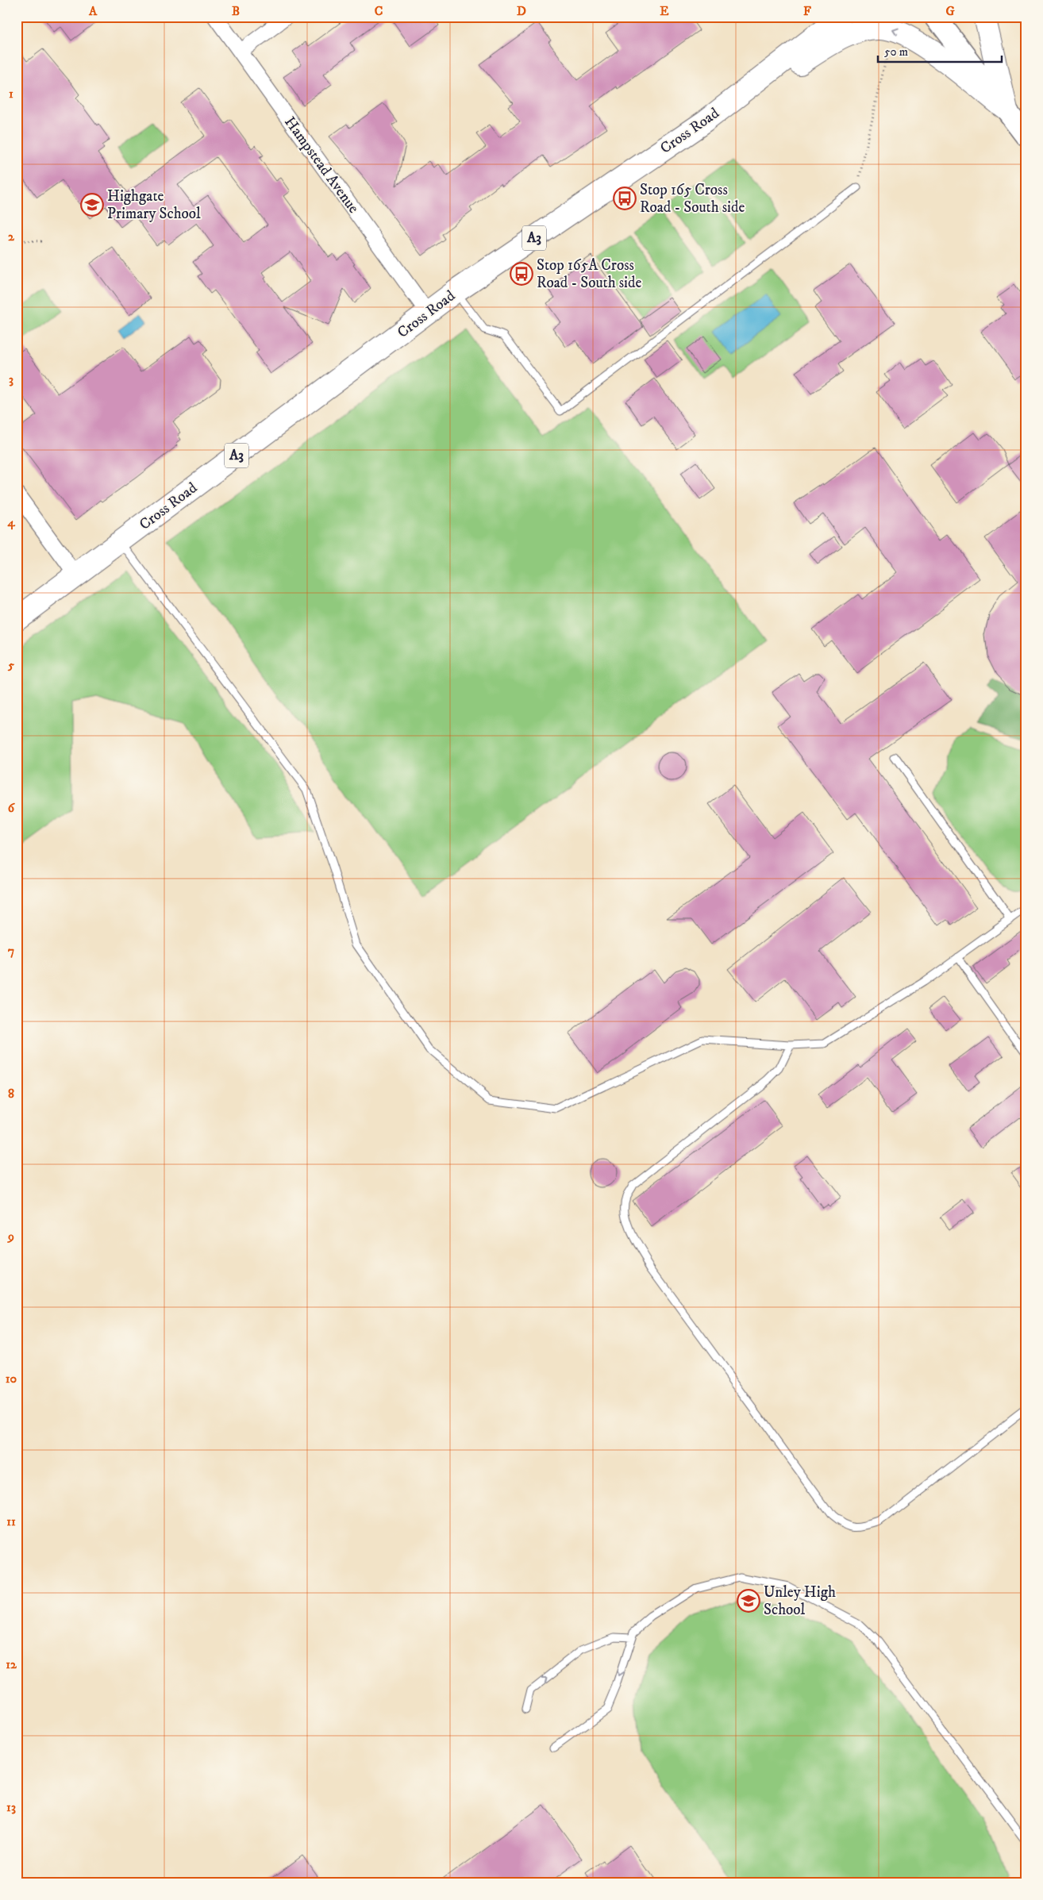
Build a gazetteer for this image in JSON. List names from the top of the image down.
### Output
{
  "streets": {
    "highway": ["Cross Road", "A3"],
    "street": ["Hampstead Avenue"]
  },
  "crossings": [
    ["Cross Road", "Hampstead Avenue"]
  ],
  "places": {
    "bus stop": ["Stop 165 Cross Road - South side", "Stop 165A Cross Road - South side"],
    "school or university": ["Highgate Primary School", "Unley High School"]
  },
  "scale_bar": "50 m",
  "grid": {
    "columns": [
      "A",
      "B",
      "C",
      "D",
      "E",
      "F",
      "G"
    ],
    "rows": [
      "1",
      "2",
      "3",
      "4",
      "5",
      "6",
      "7",
      "8",
      "9",
      "10",
      "11",
      "12",
      "13"
    ]
  }
}
